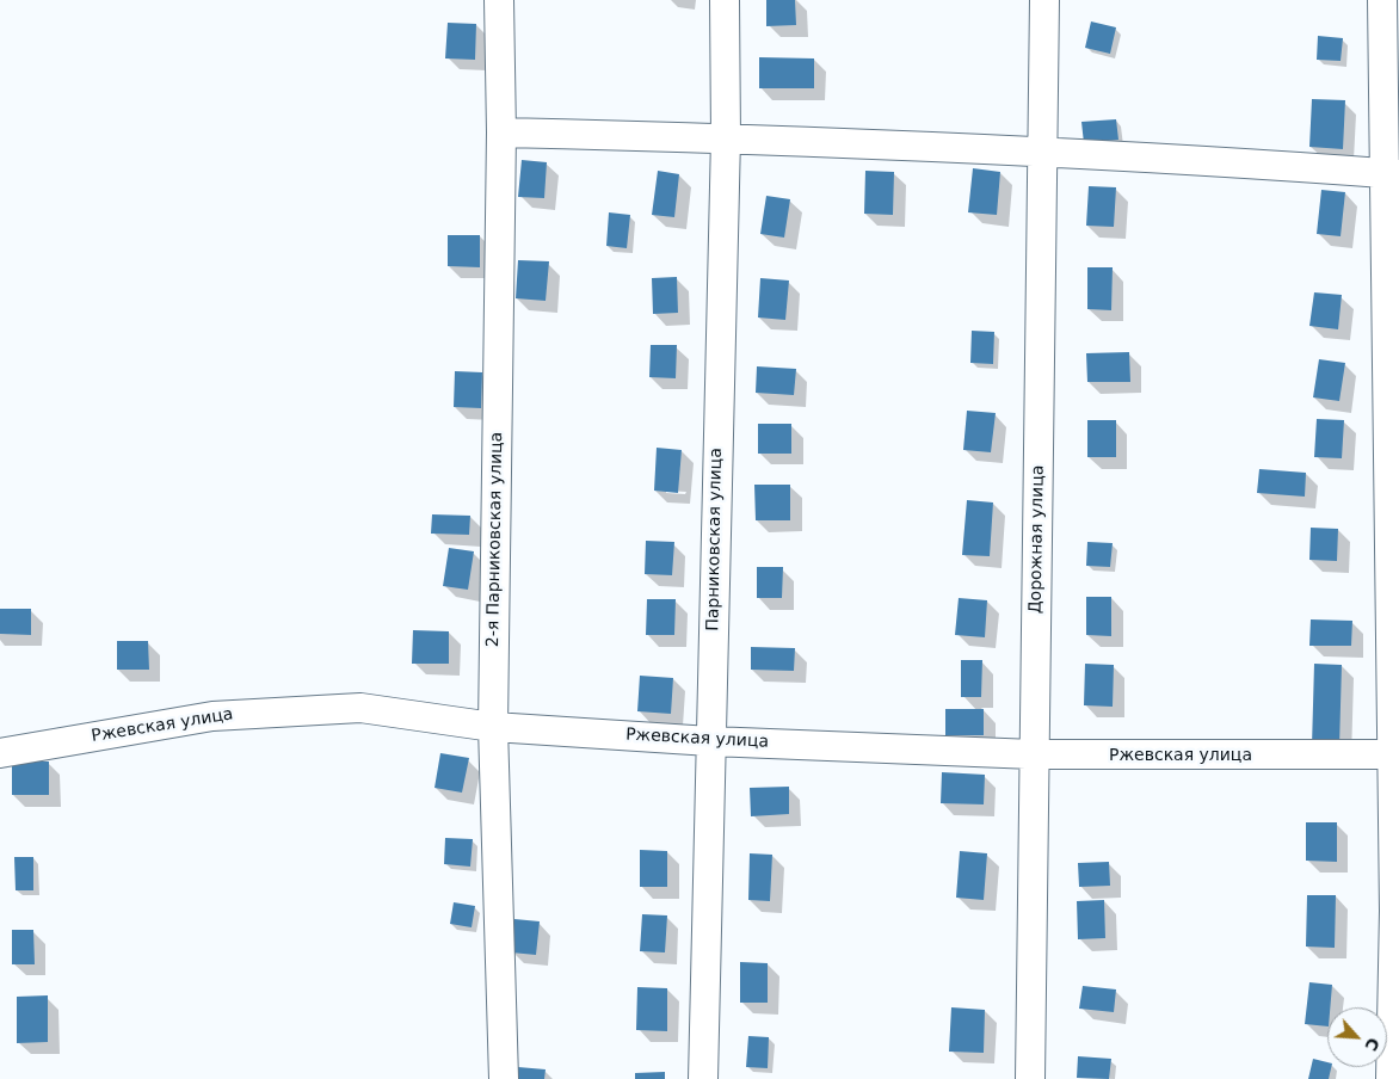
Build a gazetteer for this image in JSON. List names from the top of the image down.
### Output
{
  "streets": {
    "street": [
      "2-я Парниковская улица",
      "Парниковская улица",
      "Дорожная улица",
      "Ржевская улица"
    ]
  },
  "crossings": [
    ["2-я Парниковская улица", "Ржевская улица"],
    ["Парниковская улица", "Ржевская улица"],
    ["Дорожная улица", "Ржевская улица"]
  ],
  "north": "bottom right"
}
